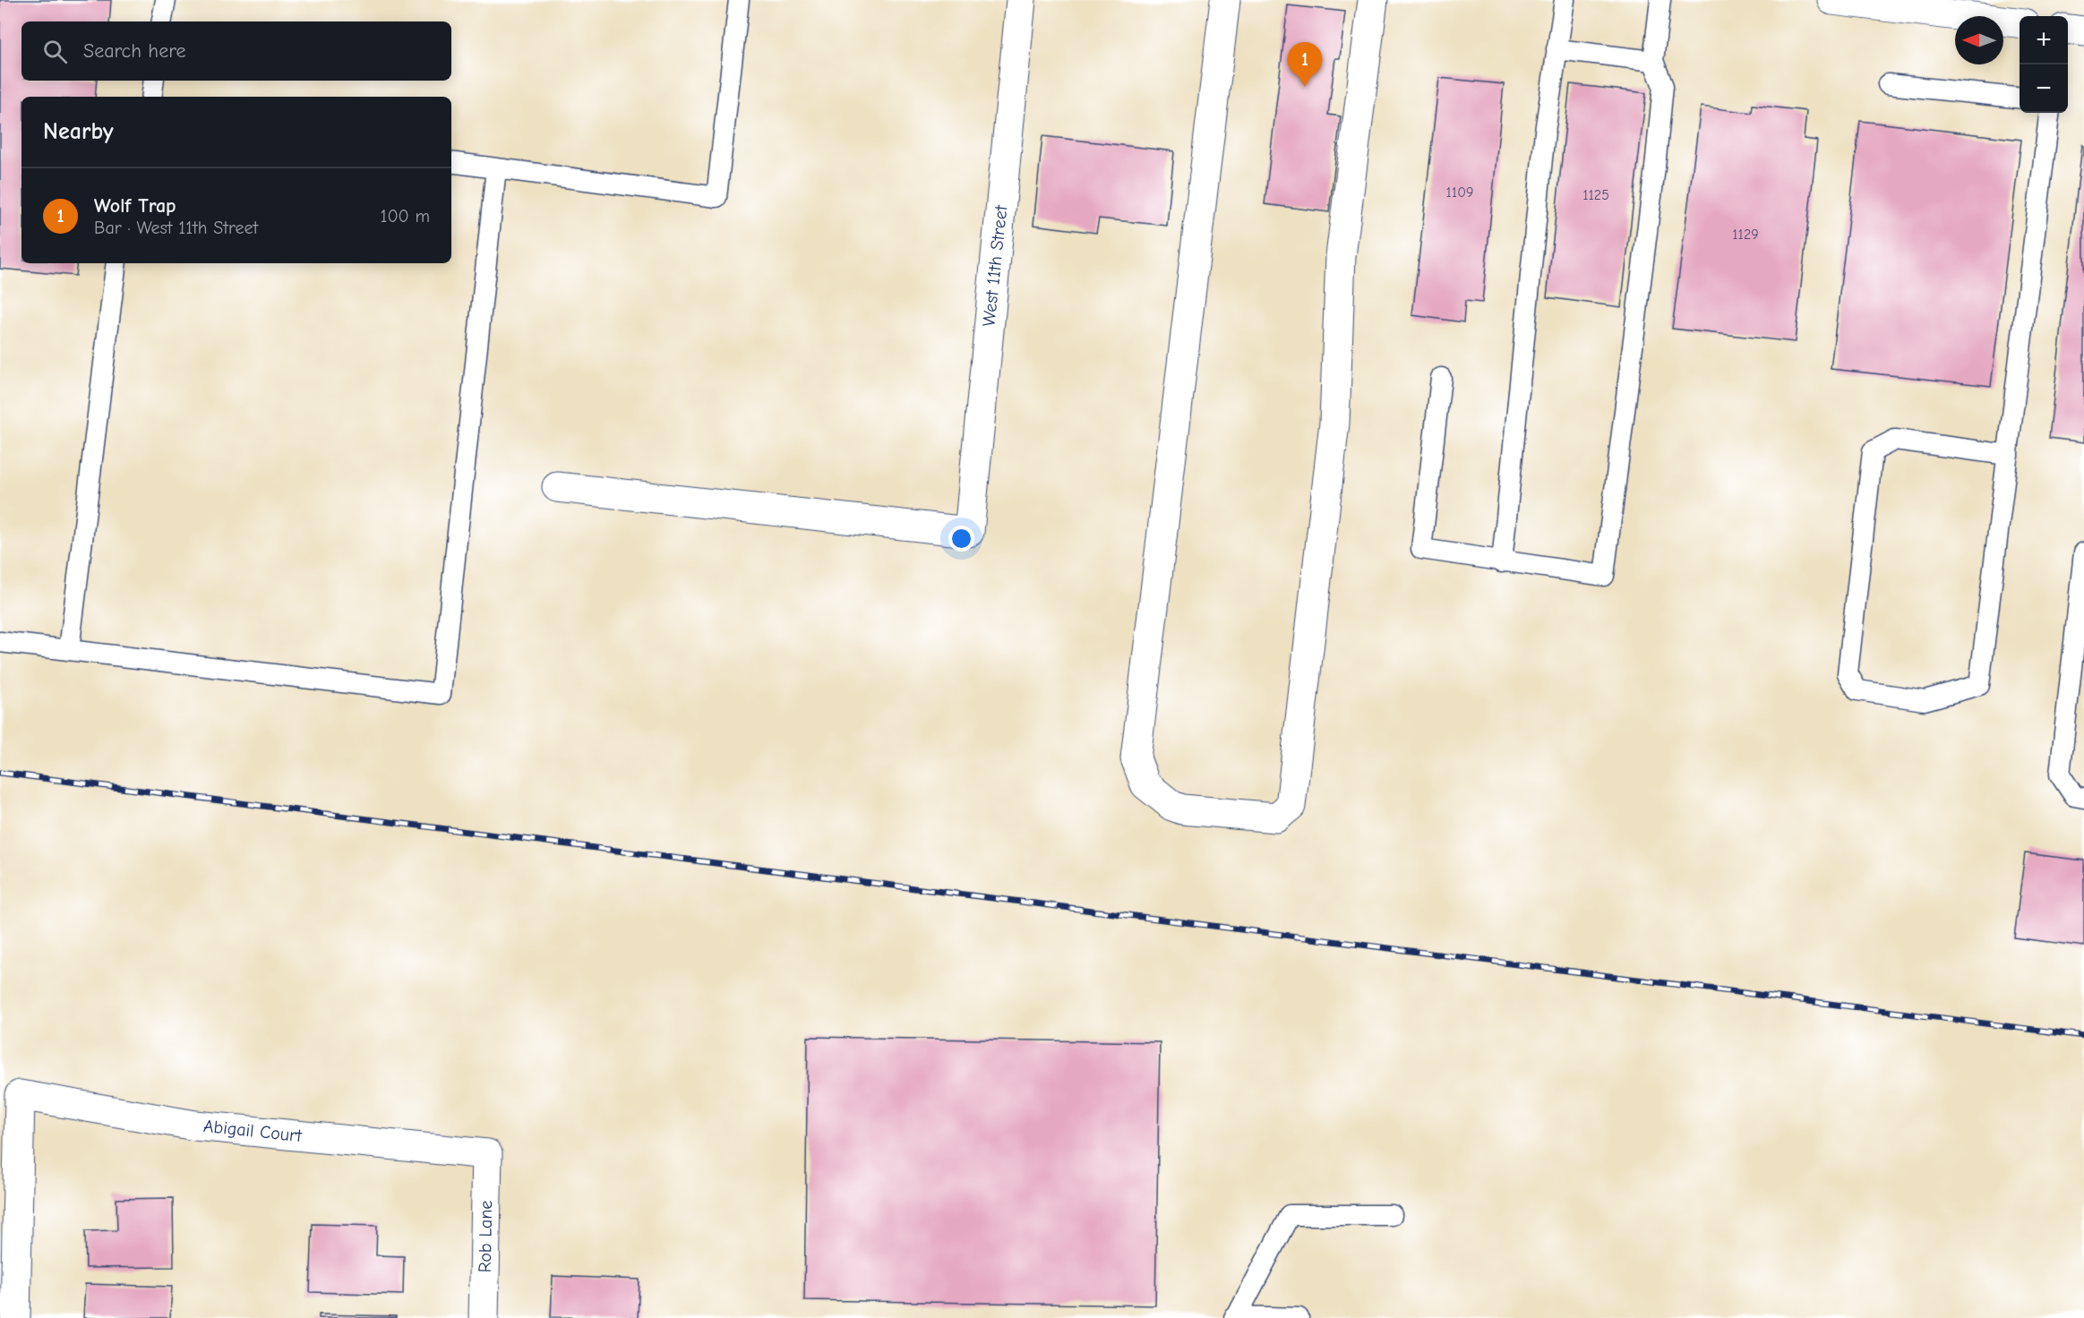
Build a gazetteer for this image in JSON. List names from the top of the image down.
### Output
{
  "streets": {
    "street": ["West 11th Street", "Abigail Court", "Rob Lane"]
  },
  "crossings": [
    ["Abigail Court", "Rob Lane"]
  ],
  "house_numbers": ["1109", "1125", "1129"],
  "north": "left",
  "page": {
    "map_buttons": ["+", "−"],
    "search": "Search here",
    "pins": "1",
    "heading": "Nearby",
    "list": [
      {
        "mark": "1",
        "name": "Wolf Trap",
        "note": "Bar · West 11th Street",
        "value": "100 m"
      }
    ]
  }
}
